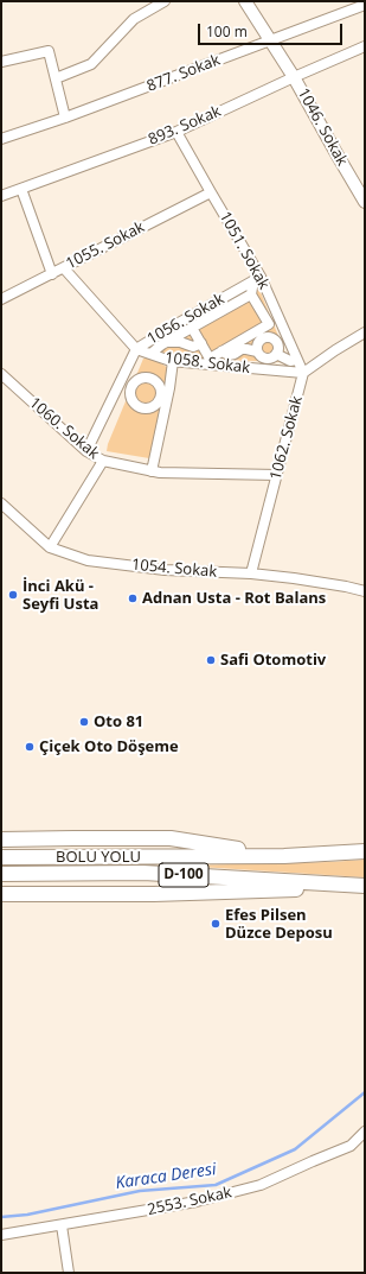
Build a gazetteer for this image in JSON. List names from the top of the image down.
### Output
{
  "streets": {
    "highway": ["BOLU YOLU", "D-100"],
    "main road": ["1046. Sokak"],
    "street": [
      "877. Sokak",
      "893. Sokak",
      "1055. Sokak",
      "1051. Sokak",
      "1056. Sokak",
      "1058. Sokak",
      "1060. Sokak",
      "1062. Sokak",
      "1054. Sokak",
      "2553. Sokak"
    ]
  },
  "crossings": [
    ["877. Sokak", "1046. Sokak"],
    ["893. Sokak", "1046. Sokak"],
    ["893. Sokak", "1051. Sokak"],
    ["1055. Sokak", "1051. Sokak"],
    ["1055. Sokak", "1058. Sokak"],
    ["1051. Sokak", "1056. Sokak"],
    ["1051. Sokak", "1058. Sokak"],
    ["1051. Sokak", "1062. Sokak"],
    ["1056. Sokak", "1058. Sokak"],
    ["1056. Sokak", "1060. Sokak"],
    ["1058. Sokak", "1062. Sokak"],
    ["1060. Sokak", "1062. Sokak"],
    ["1062. Sokak", "1054. Sokak"]
  ],
  "water": ["Karaca Deresi"],
  "places": [
    "İnci Akü - Seyfi Usta",
    "Adnan Usta - Rot Balans",
    "Safi Otomotiv",
    "Oto 81",
    "Çiçek Oto Döşeme",
    "Efes Pilsen Düzce Deposu"
  ],
  "scale_bar": "100 m"
}
